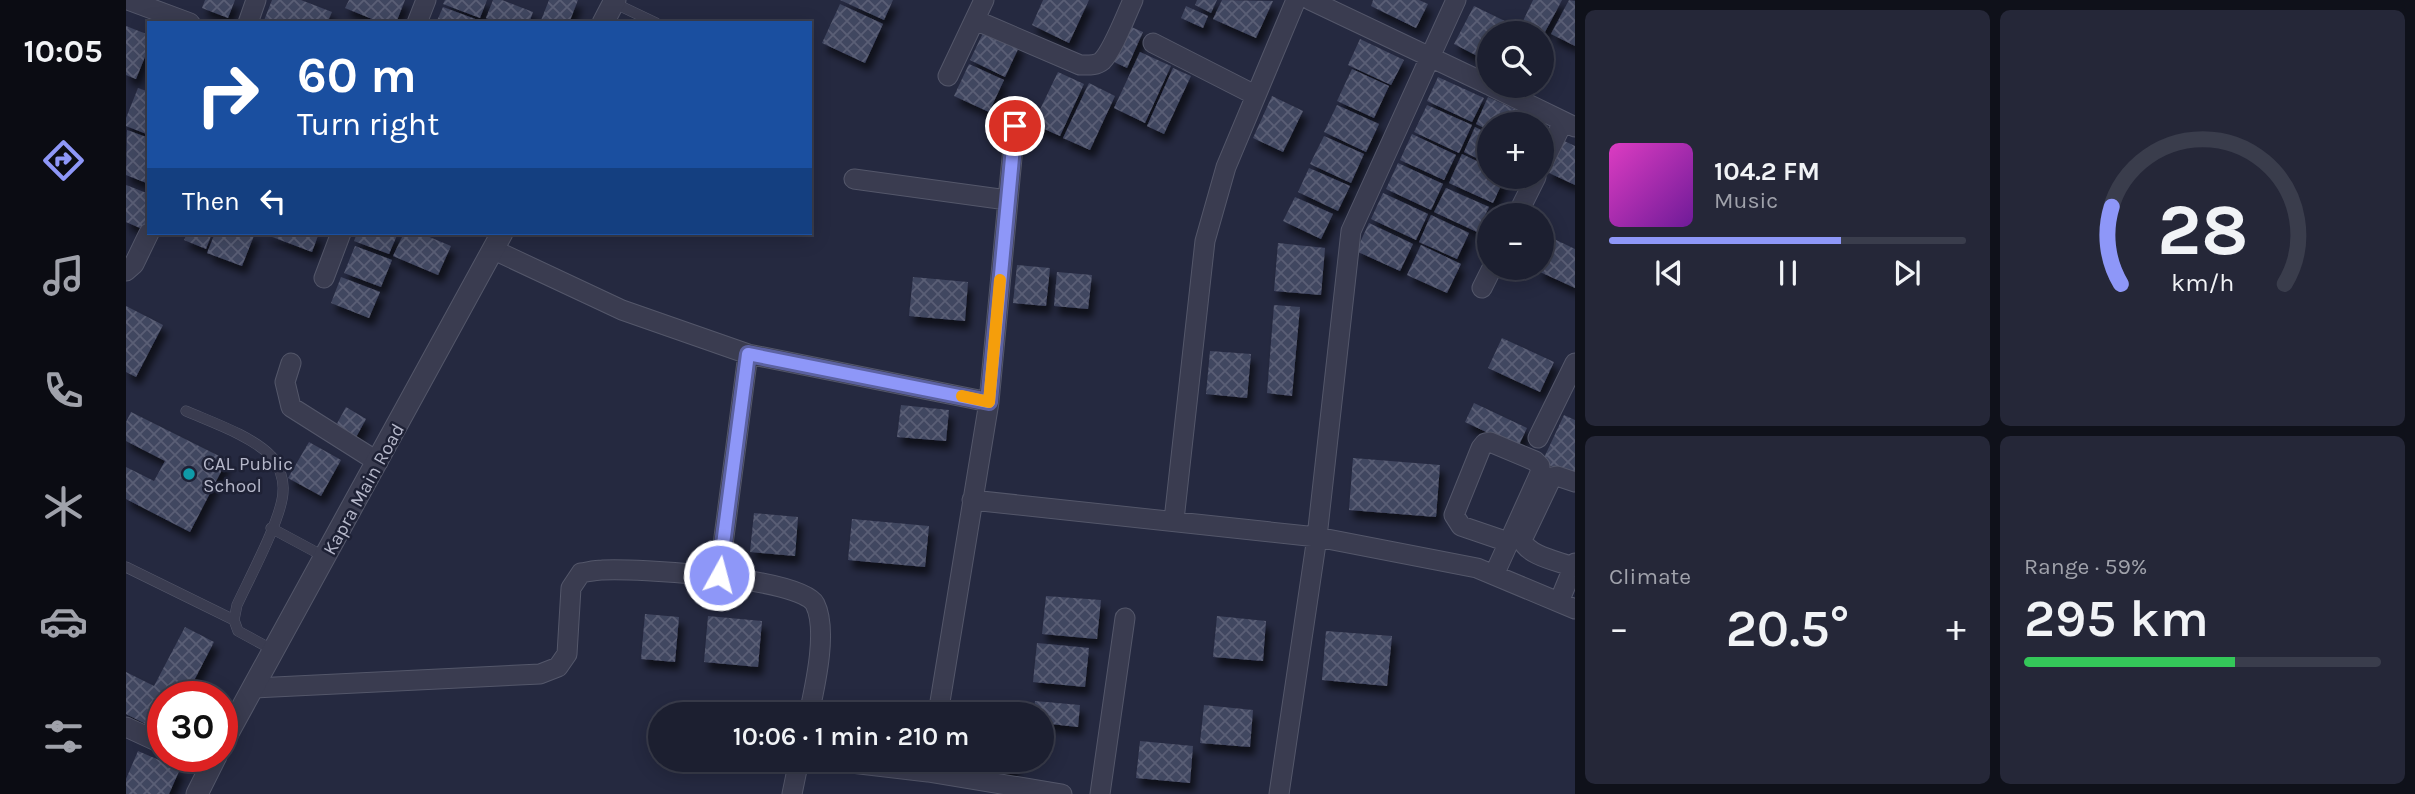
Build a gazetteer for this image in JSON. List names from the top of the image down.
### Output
{
  "streets": {
    "street": ["Kapra Main Road"]
  },
  "places": ["CAL Public School"],
  "page": {
    "tabs": "10:05",
    "map_buttons": ["+", "−"],
    "turn": ["60 m", "Turn right"],
    "song": ["104.2 FM", "Music"],
    "then": "Then",
    "tile": [
      "Climate",
      ["Range · 59%", "295 km"]
    ],
    "heat": ["−", "20.5°", "+"],
    "limit": "30",
    "trip": "10:06 · 1 min · 210 m",
    "gauge": ["28", "km/h"]
  }
}
